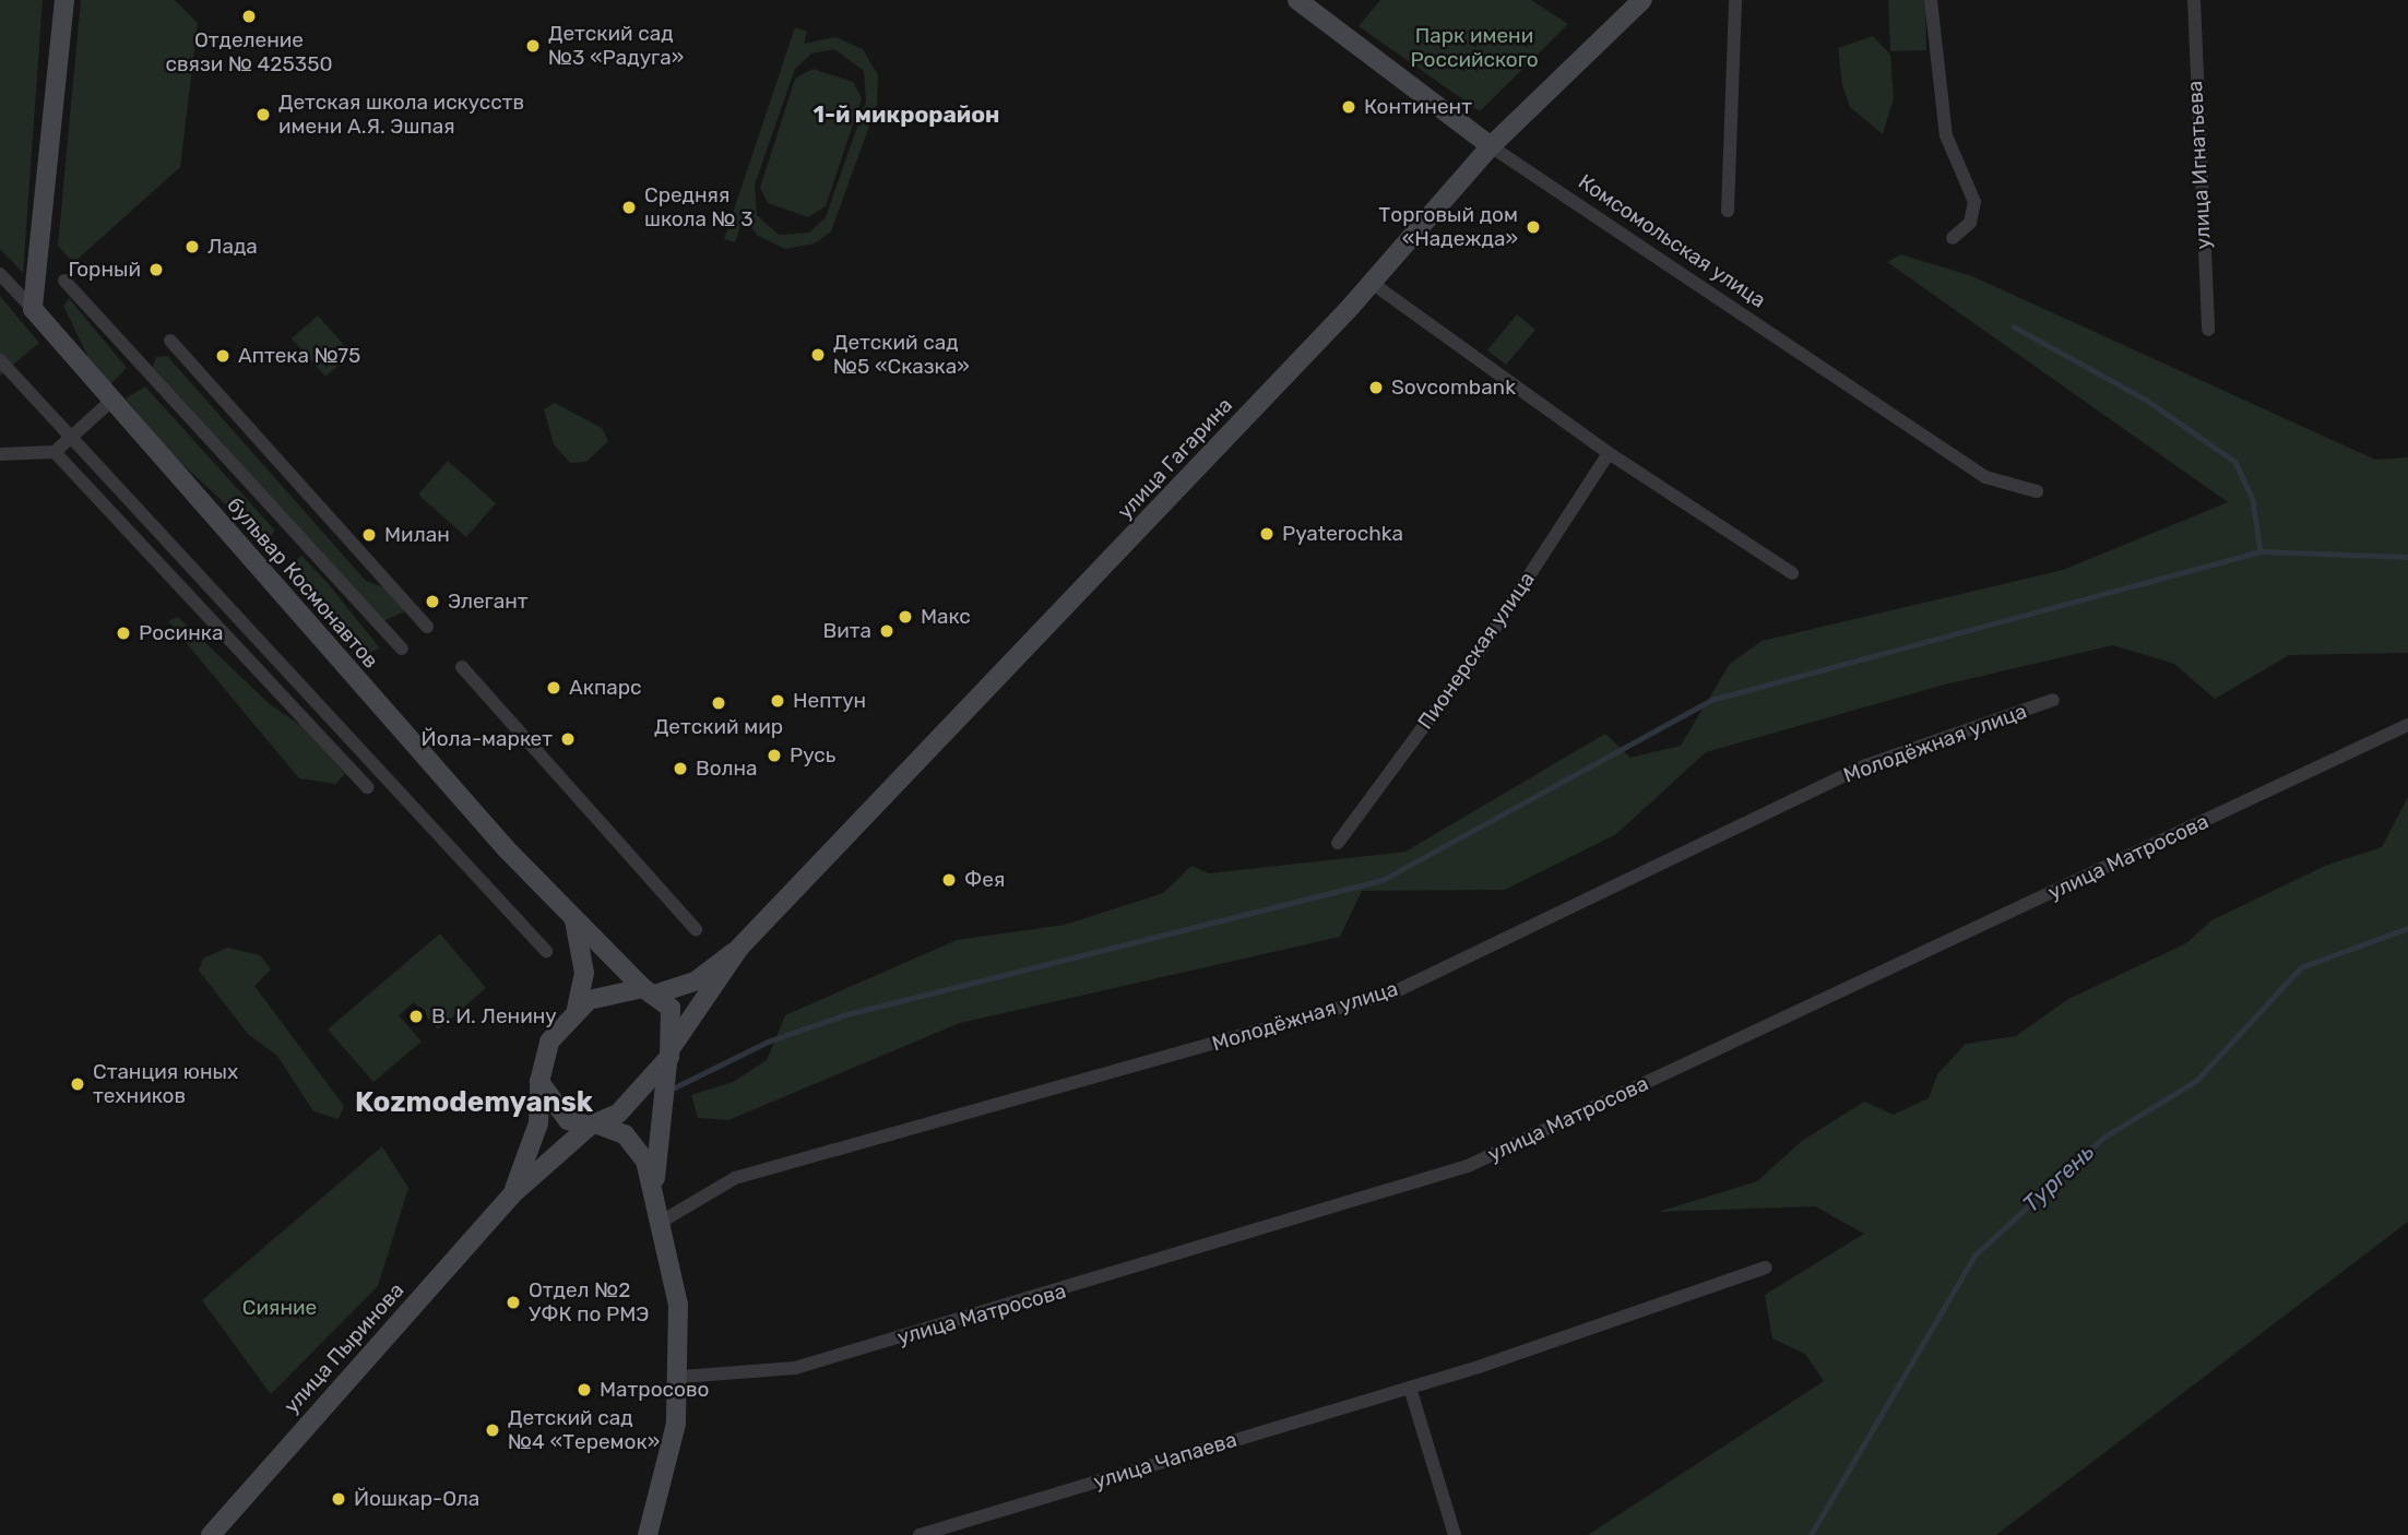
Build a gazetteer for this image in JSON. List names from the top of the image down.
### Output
{
  "streets": {
    "main road": [
      "Комсомольская улица",
      "улица Гагарина",
      "бульвар Космонавтов",
      "улица Пыринова"
    ],
    "street": [
      "улица Игнатьева",
      "Пионерская улица",
      "Молодёжная улица",
      "улица Матросова",
      "улица Чапаева"
    ]
  },
  "crossings": [
    ["Комсомольская улица", "улица Гагарина"],
    ["улица Гагарина", "бульвар Космонавтов"],
    ["улица Гагарина", "Молодёжная улица"],
    ["улица Гагарина", "улица Матросова"],
    ["улица Гагарина", "улица Пыринова"],
    ["бульвар Космонавтов", "улица Пыринова"]
  ],
  "districts": ["1-й микрорайон", "Kozmodemyansk"],
  "water": ["Тургень"],
  "parks": ["Парк имени Российского", "Сияние"],
  "places": [
    "Отделение связи № 425350",
    "Детский сад №3 «Радуга»",
    "Континент",
    "Детская школа искусств имени А.Я. Эшпая",
    "Средняя школа № 3",
    "Торговый дом «Надежда»",
    "Лада",
    "Горный",
    "Детский сад №5 «Сказка»",
    "Аптека №75",
    "Sovcombank",
    "Pyaterochka",
    "Милан",
    "Элегант",
    "Макс",
    "Вита",
    "Росинка",
    "Акпарс",
    "Нептун",
    "Детский мир",
    "Йола-маркет",
    "Русь",
    "Волна",
    "Фея",
    "В. И. Ленину",
    "Станция юных техников",
    "Отдел №2 УФК по РМЭ",
    "Матросово",
    "Детский сад №4 «Теремок»",
    "Йошкар-Ола"
  ]
}
